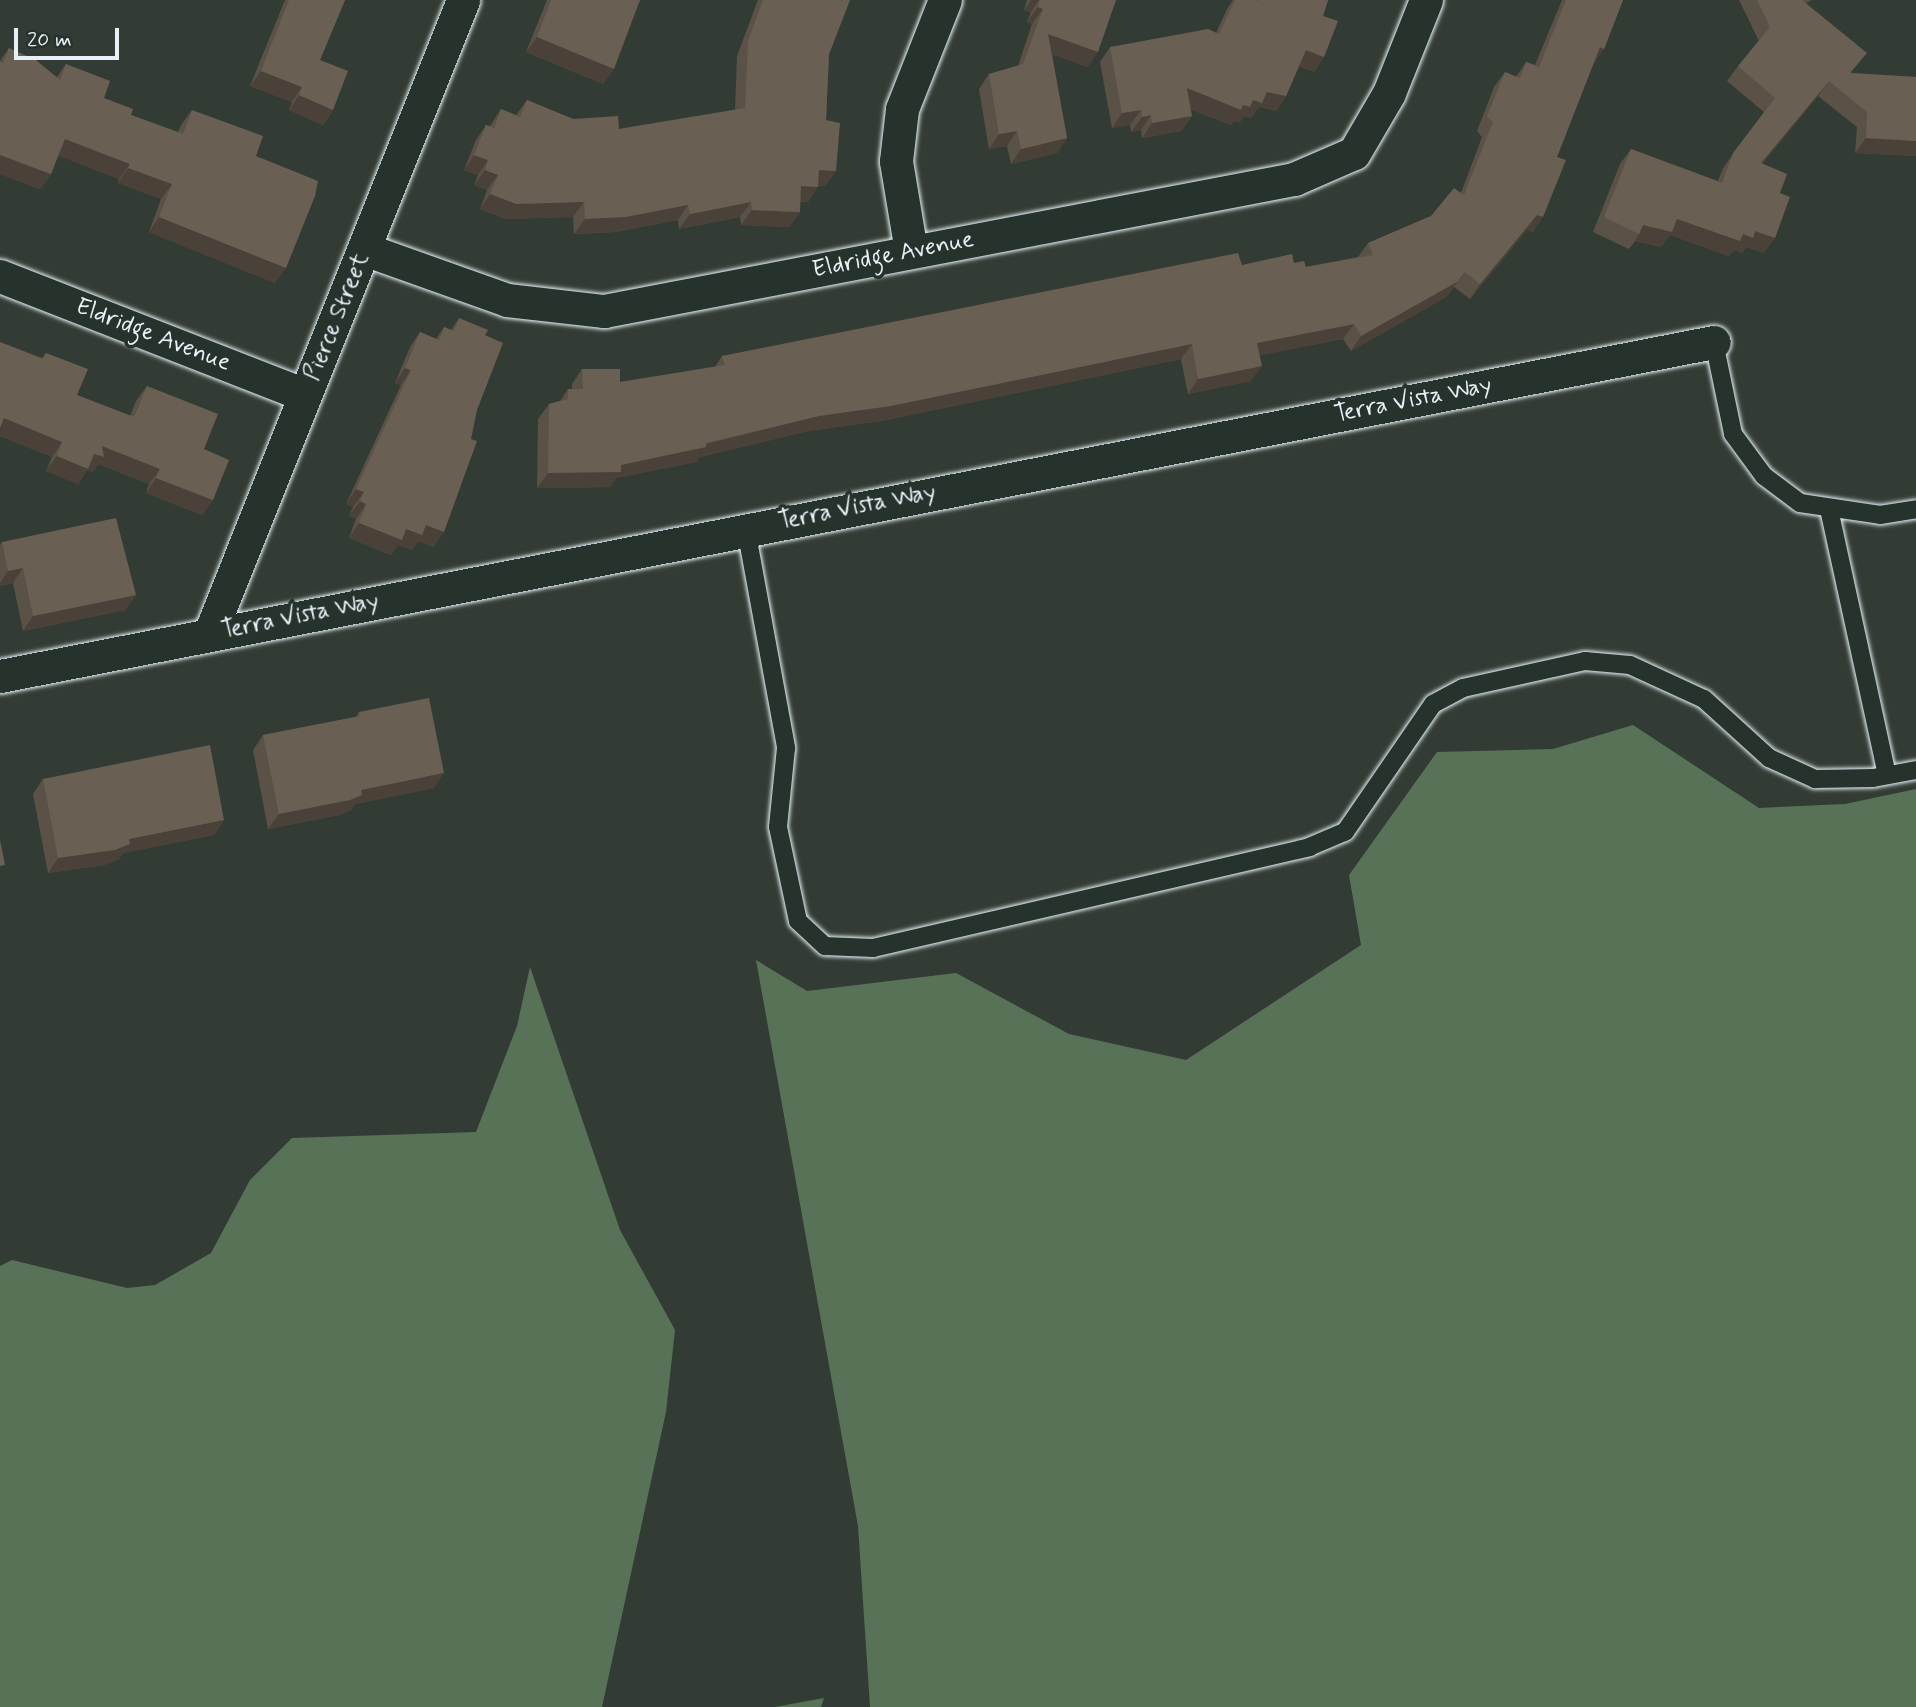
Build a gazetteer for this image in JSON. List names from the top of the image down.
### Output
{
  "streets": {
    "street": ["Eldridge Avenue", "Pierce Street", "Terra Vista Way"]
  },
  "crossings": [
    ["Eldridge Avenue", "Pierce Street"],
    ["Pierce Street", "Terra Vista Way"]
  ],
  "scale_bar": "20 m"
}
